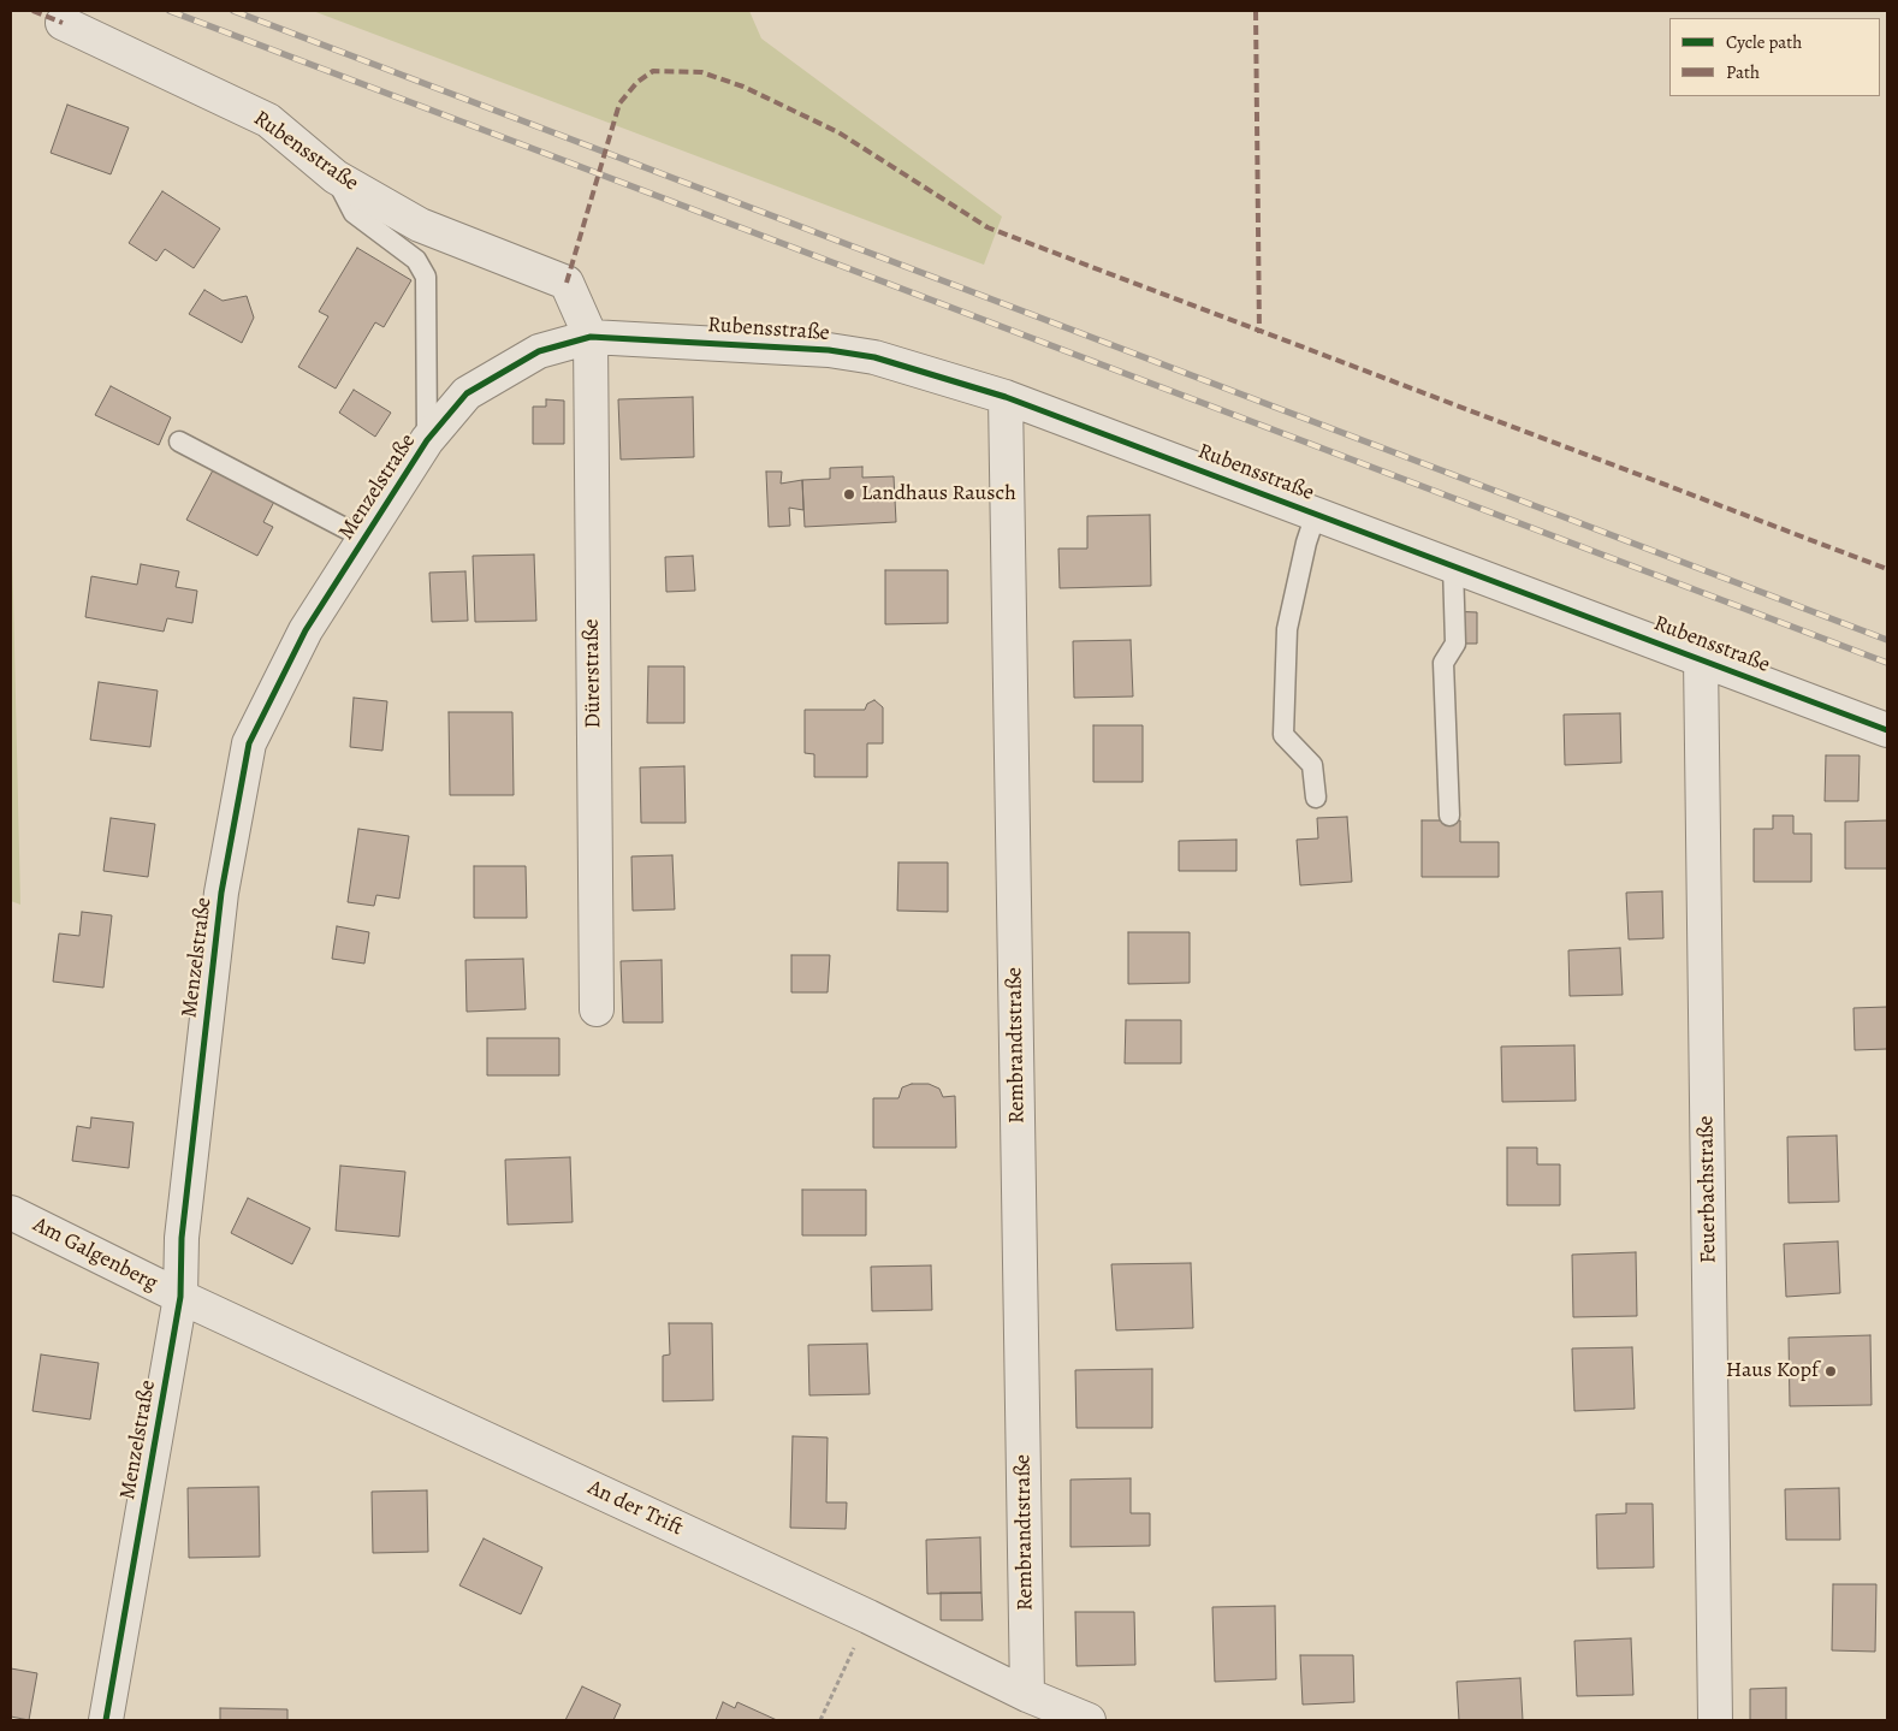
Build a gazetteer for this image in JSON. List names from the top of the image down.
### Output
{
  "streets": {
    "street": [
      "Rubensstraße",
      "Menzelstraße",
      "Dürerstraße",
      "Rembrandtstraße",
      "Feuerbachstraße",
      "Am Galgenberg",
      "An der Trift"
    ]
  },
  "crossings": [
    ["Rubensstraße", "Menzelstraße"],
    ["Rubensstraße", "Dürerstraße"],
    ["Rubensstraße", "Rembrandtstraße"],
    ["Rubensstraße", "Feuerbachstraße"],
    ["Menzelstraße", "Dürerstraße"],
    ["Menzelstraße", "Am Galgenberg"],
    ["Menzelstraße", "An der Trift"],
    ["Rembrandtstraße", "An der Trift"],
    ["Am Galgenberg", "An der Trift"]
  ],
  "places": ["Landhaus Rausch", "Haus Kopf"],
  "legend": ["Cycle path", "Path"]
}
